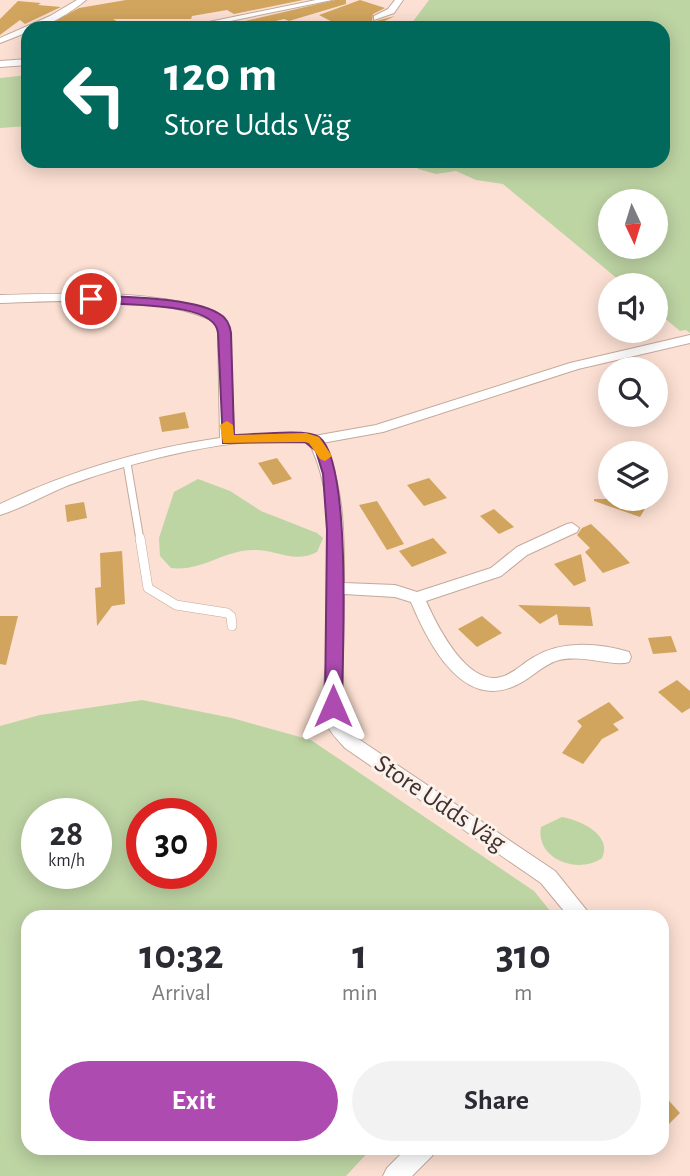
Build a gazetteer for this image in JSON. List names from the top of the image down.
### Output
{
  "streets": {
    "street": ["Store Udds Väg"]
  },
  "north": "bottom",
  "page": {
    "turn": ["120 m", "Store Udds Väg"],
    "speed": "28 km/h",
    "limit": "30",
    "eta": [
      "10:32",
      "Arrival",
      "1",
      "min",
      "310",
      "m"
    ],
    "buttons": ["Exit", "Share"]
  }
}
